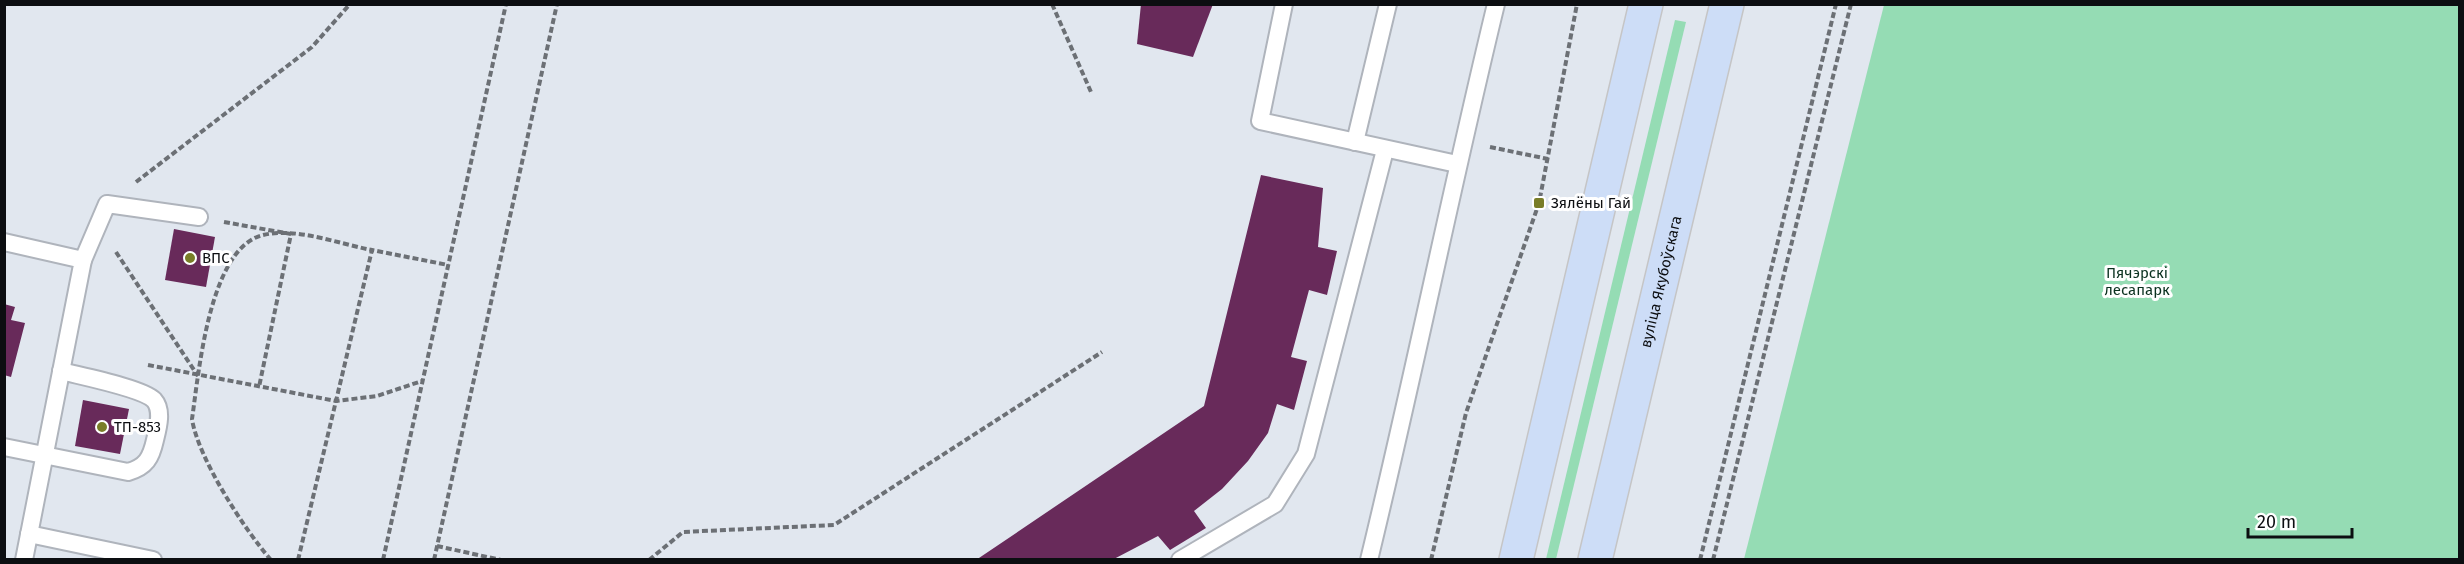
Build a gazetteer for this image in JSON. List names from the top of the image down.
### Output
{
  "streets": {
    "main road": ["вуліца Якубоўскага"]
  },
  "parks": ["Пячэрскі лесапарк"],
  "places": {
    "transit": ["Зялёны Гай"],
    "other": ["ВПС", "ТП-853"]
  },
  "scale_bar": "20 m"
}
